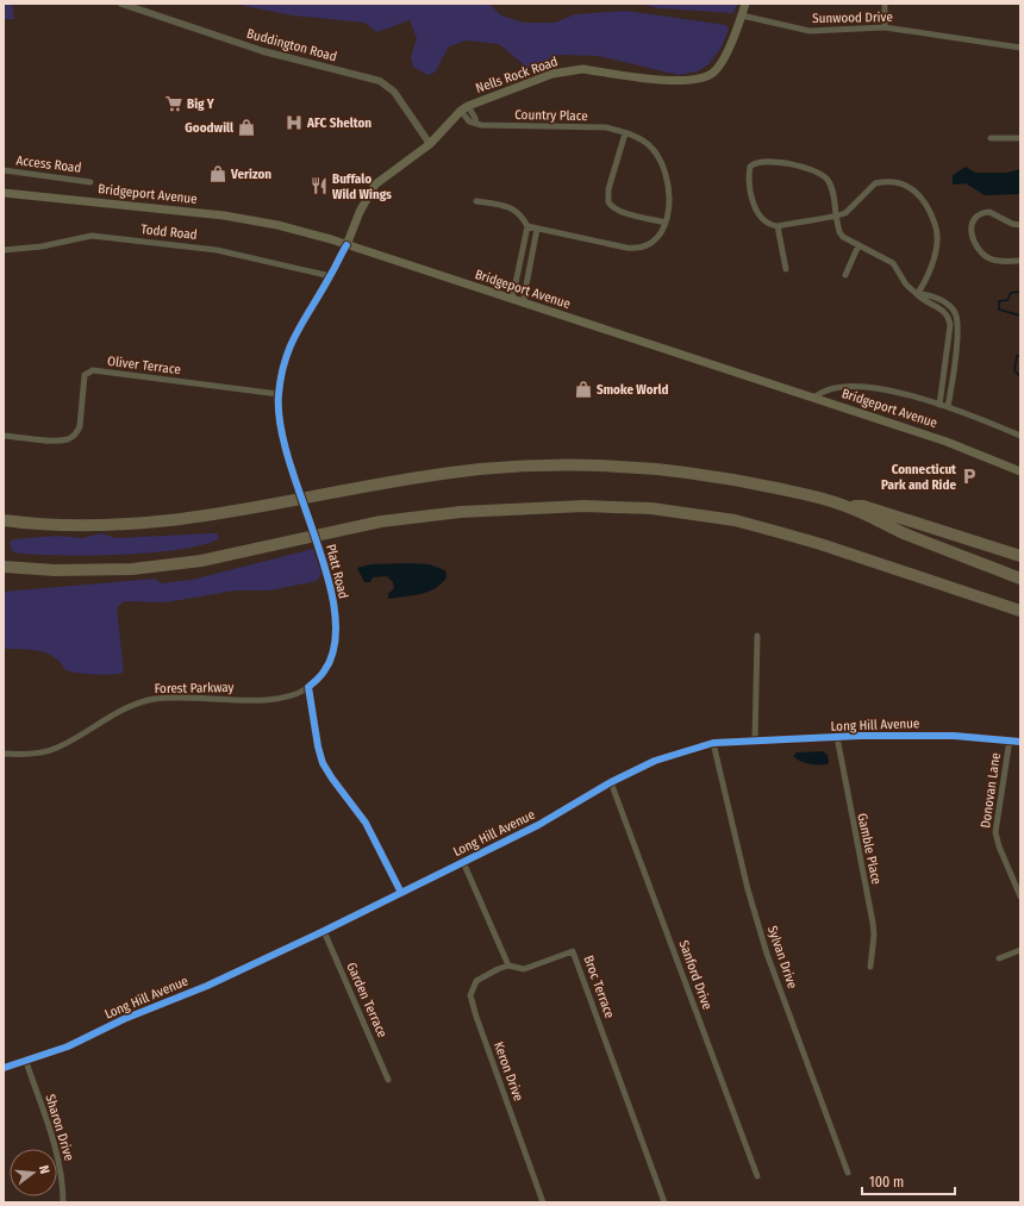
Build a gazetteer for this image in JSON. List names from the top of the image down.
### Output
{
  "streets": {
    "main road": ["Nells Rock Road", "Bridgeport Avenue"],
    "street": [
      "Sunwood Drive",
      "Buddington Road",
      "Country Place",
      "Access Road",
      "Todd Road",
      "Oliver Terrace",
      "Platt Road",
      "Forest Parkway",
      "Long Hill Avenue",
      "Donovan Lane",
      "Gamble Place",
      "Sylvan Drive",
      "Sanford Drive",
      "Broc Terrace",
      "Garden Terrace",
      "Keron Drive",
      "Sharon Drive"
    ]
  },
  "crossings": [
    ["Sunwood Drive", "Nells Rock Road"],
    ["Buddington Road", "Nells Rock Road"],
    ["Nells Rock Road", "Country Place"],
    ["Nells Rock Road", "Bridgeport Avenue"],
    ["Nells Rock Road", "Platt Road"],
    ["Bridgeport Avenue", "Platt Road"],
    ["Todd Road", "Platt Road"],
    ["Oliver Terrace", "Platt Road"],
    ["Platt Road", "Forest Parkway"],
    ["Long Hill Avenue", "Donovan Lane"],
    ["Long Hill Avenue", "Gamble Place"],
    ["Long Hill Avenue", "Sylvan Drive"],
    ["Long Hill Avenue", "Sanford Drive"],
    ["Long Hill Avenue", "Garden Terrace"],
    ["Long Hill Avenue", "Sharon Drive"],
    ["Broc Terrace", "Keron Drive"]
  ],
  "places": {
    "supermarket": ["Big Y"],
    "hospital": ["AFC Shelton"],
    "shop": ["Goodwill", "Verizon", "Smoke World"],
    "restaurant": ["Buffalo Wild Wings"],
    "parking": ["Connecticut Park and Ride"]
  },
  "scale_bar": "100 m",
  "north": "right"
}
